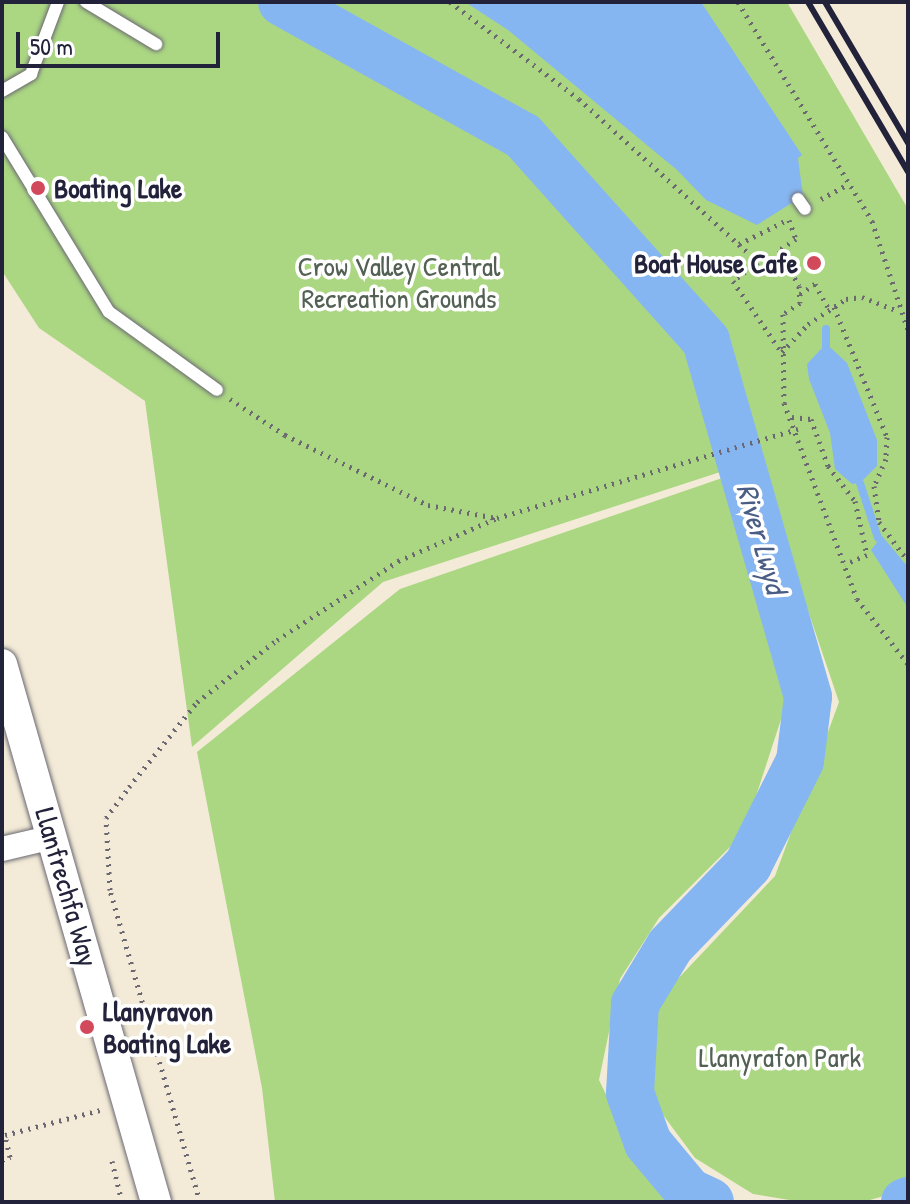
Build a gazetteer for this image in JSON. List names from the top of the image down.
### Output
{
  "streets": {
    "street": ["Llanfrechfa Way"]
  },
  "water": ["River Lwyd"],
  "parks": ["Crow Valley Central Recreation Grounds", "Llanyrafon Park"],
  "places": ["Boating Lake", "Boat House Cafe", "Llanyravon Boating Lake"],
  "scale_bar": "50 m"
}
